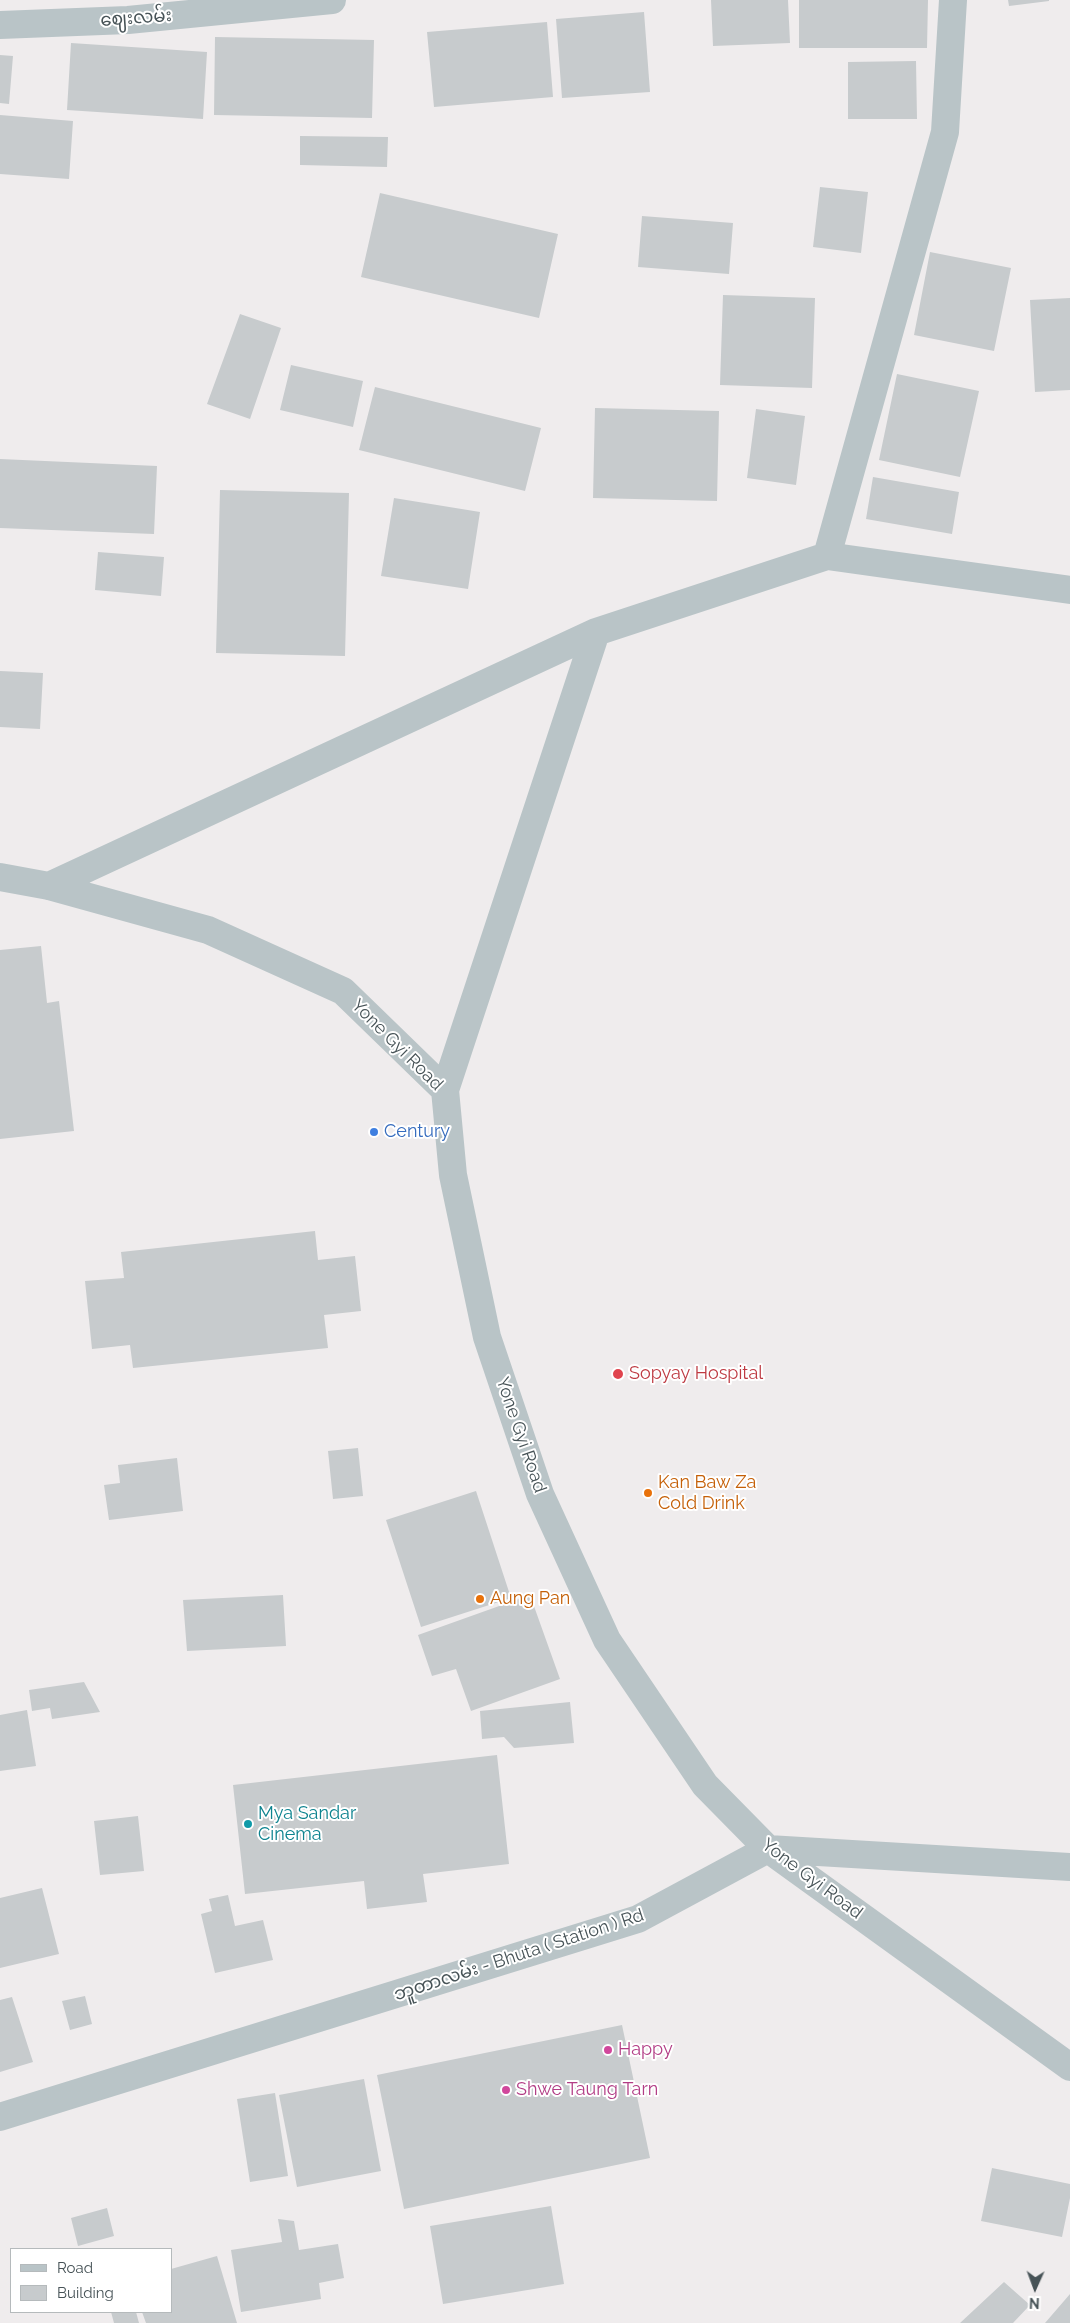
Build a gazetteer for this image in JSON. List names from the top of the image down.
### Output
{
  "streets": {
    "street": ["ဈေးလမ်း", "Yone Gyi Road", "ဘူတာလမ်း - Bhuta ( Station ) Rd"]
  },
  "crossings": [
    ["Yone Gyi Road", "ဘူတာလမ်း - Bhuta ( Station ) Rd"]
  ],
  "places": [
    "Century",
    "Sopyay Hospital",
    "Kan Baw Za Cold Drink",
    "Aung Pan",
    "Mya Sandar Cinema",
    "Happy",
    "Shwe Taung Tarn"
  ],
  "legend": ["Road", "Building"],
  "north": "bottom"
}
